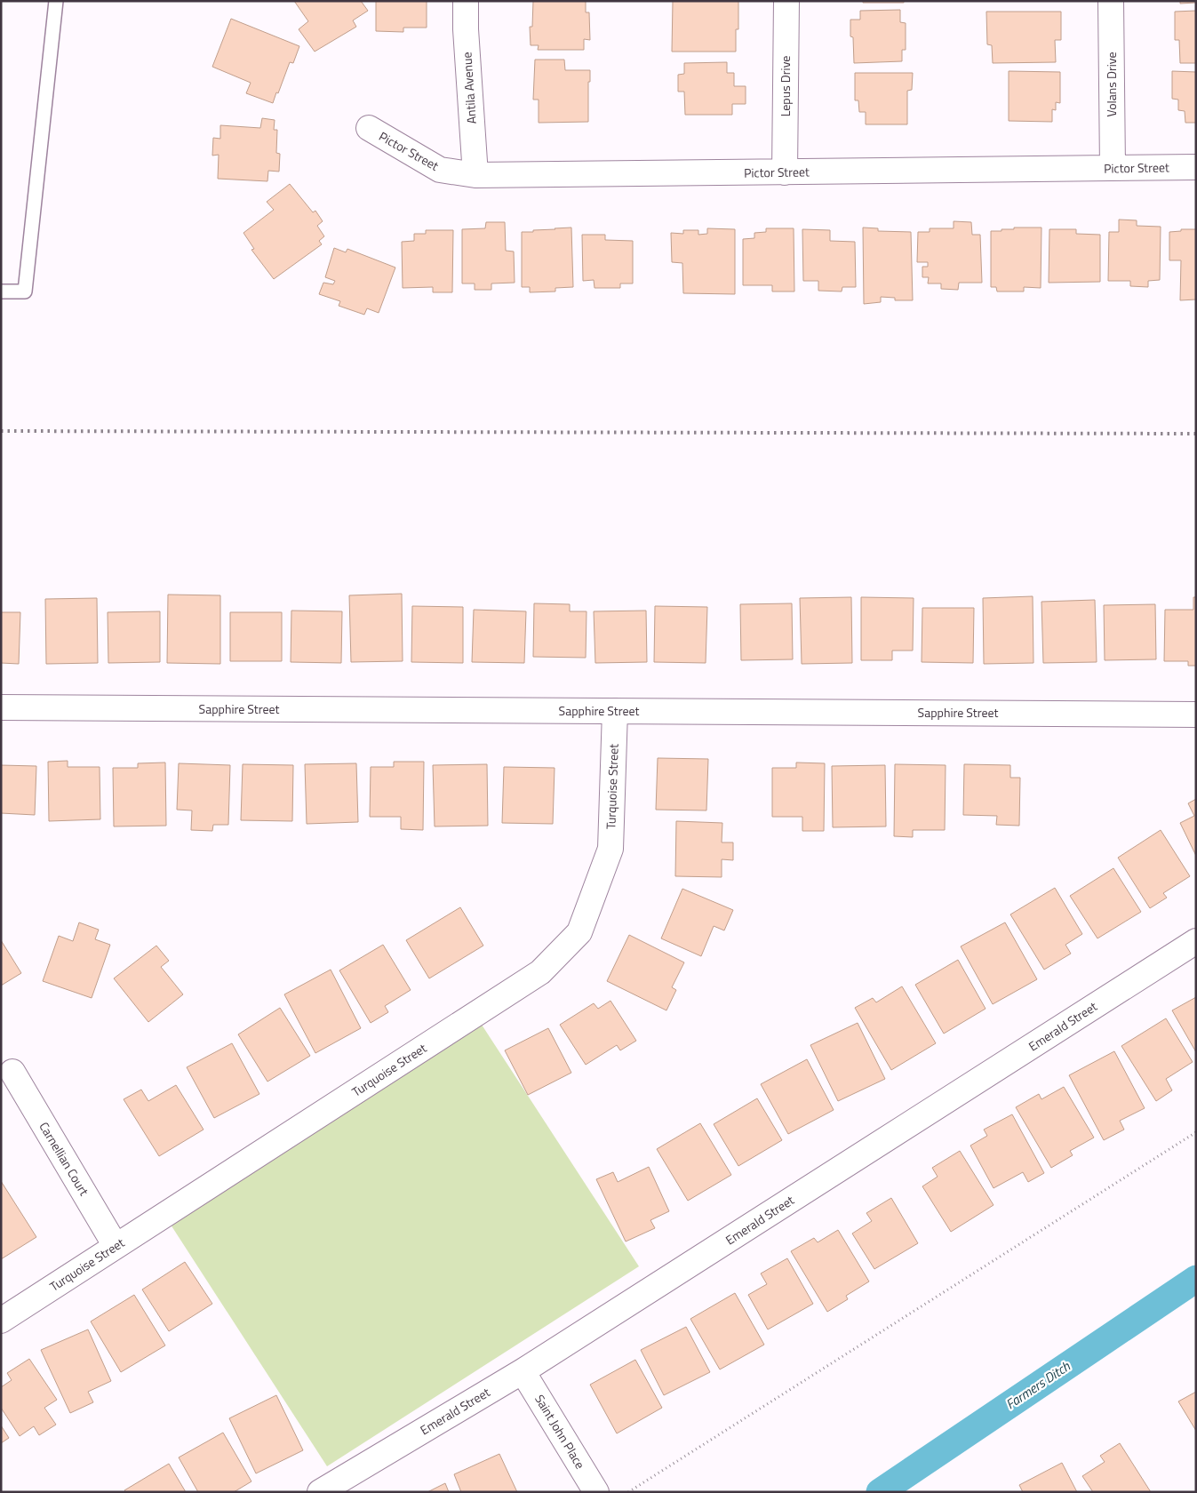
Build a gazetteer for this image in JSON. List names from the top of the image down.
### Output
{
  "streets": {
    "street": [
      "Volans Drive",
      "Lepus Drive",
      "Antila Avenue",
      "Pictor Street",
      "Sapphire Street",
      "Turquoise Street",
      "Emerald Street",
      "Carnellian Court",
      "Saint John Place"
    ]
  },
  "crossings": [
    ["Volans Drive", "Pictor Street"],
    ["Lepus Drive", "Pictor Street"],
    ["Antila Avenue", "Pictor Street"],
    ["Sapphire Street", "Turquoise Street"],
    ["Turquoise Street", "Carnellian Court"],
    ["Emerald Street", "Saint John Place"]
  ],
  "water": ["Farmers Ditch"]
}
